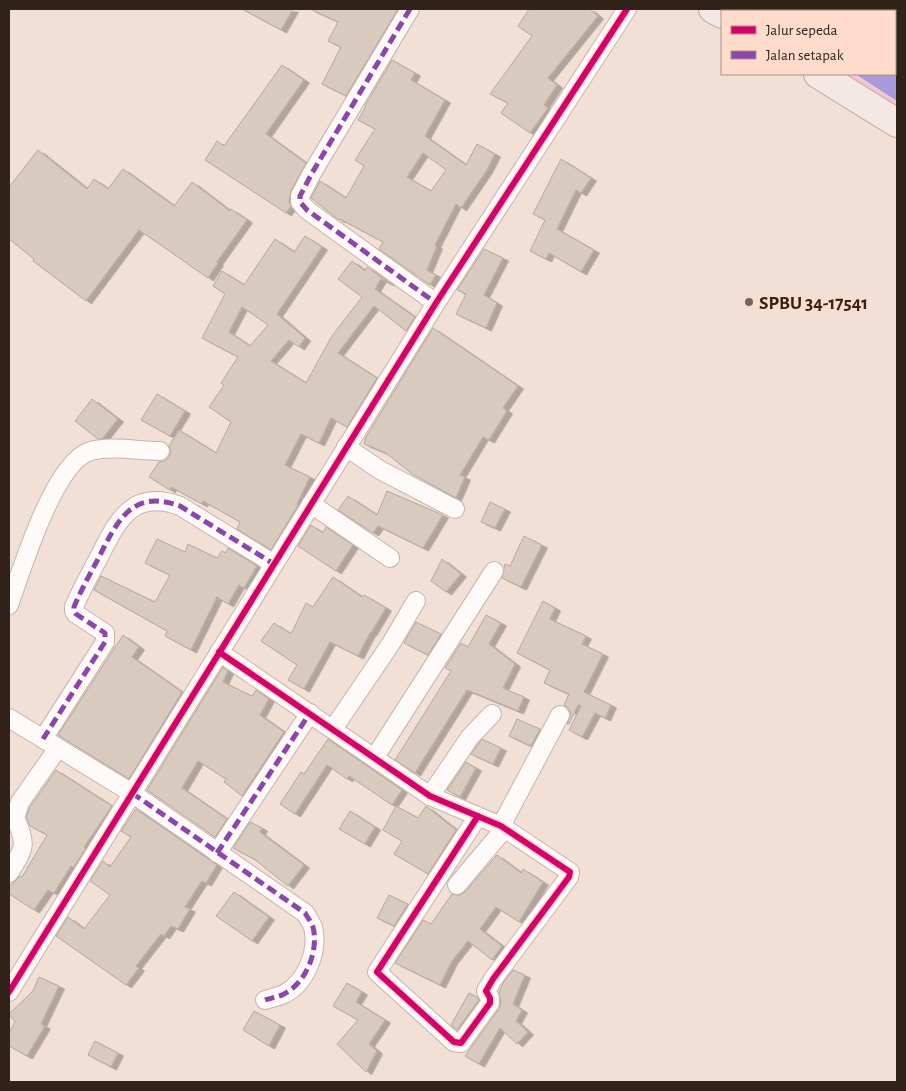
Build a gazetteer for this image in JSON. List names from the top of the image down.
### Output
{
  "places": ["SPBU 34-17541"],
  "legend": ["Jalur sepeda", "Jalan setapak"]
}
